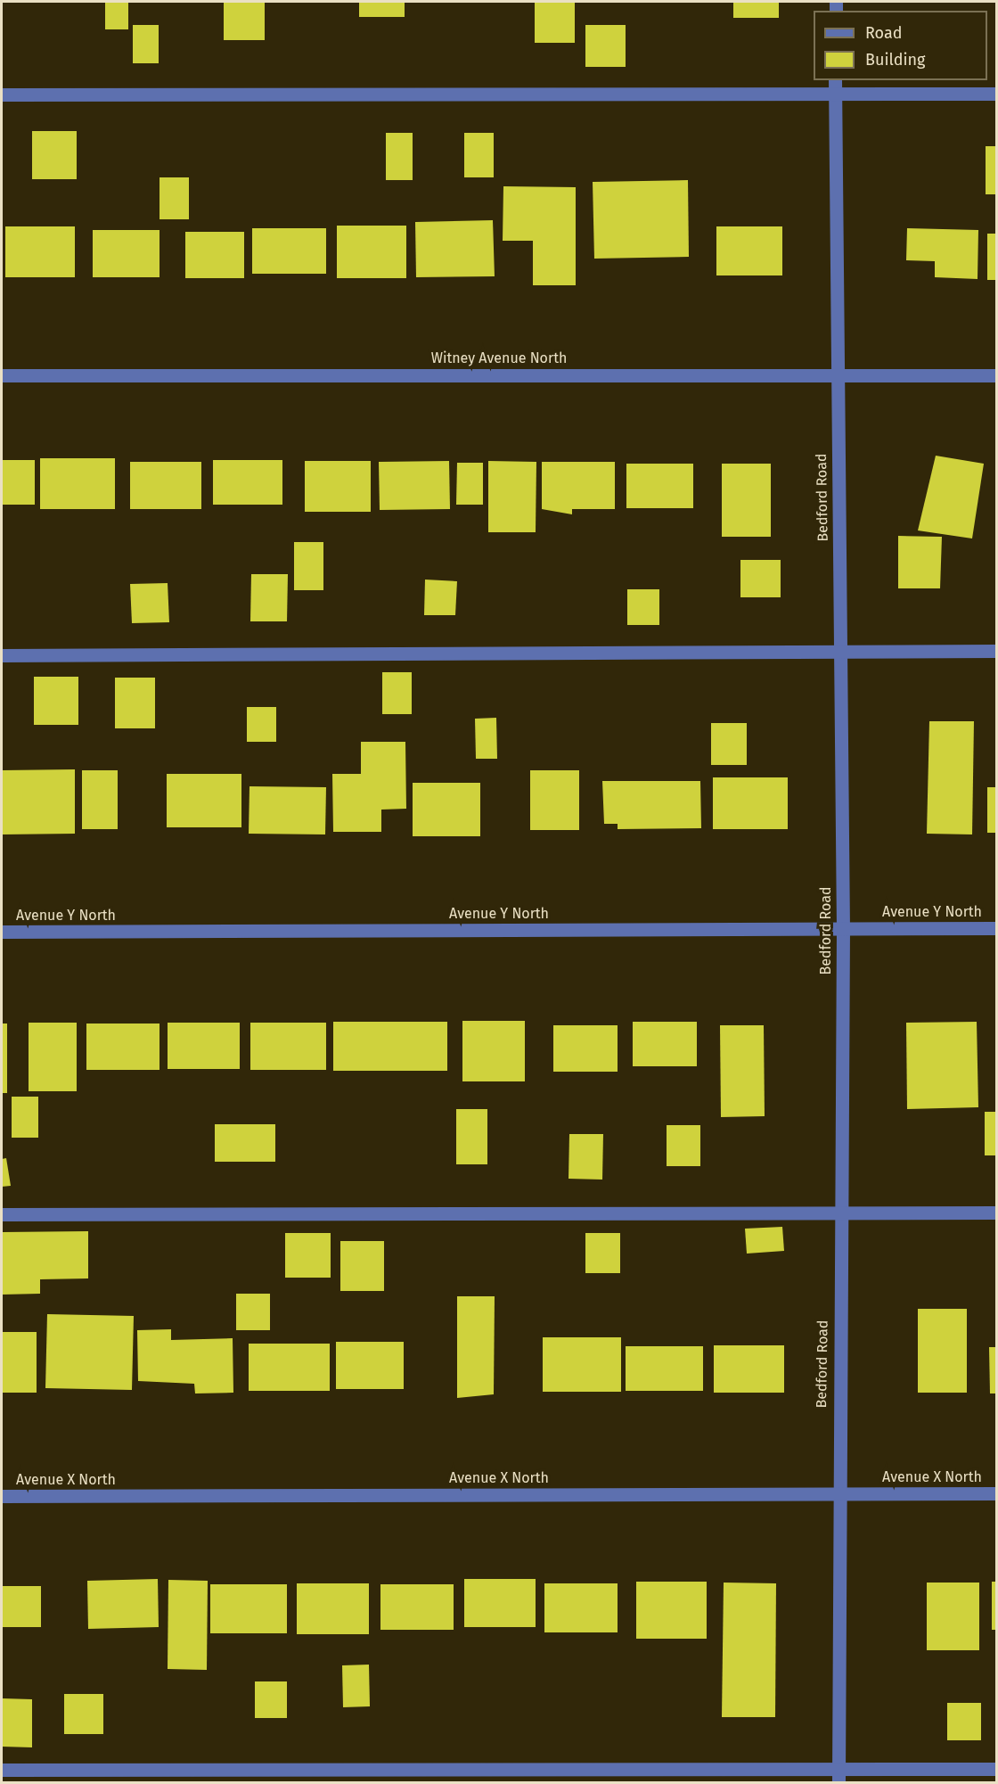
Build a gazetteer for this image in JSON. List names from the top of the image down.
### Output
{
  "streets": {
    "street": [
      "Witney Avenue North",
      "Bedford Road",
      "Avenue Y North",
      "Avenue X North"
    ]
  },
  "crossings": [
    ["Witney Avenue North", "Bedford Road"],
    ["Bedford Road", "Avenue Y North"],
    ["Bedford Road", "Avenue X North"]
  ],
  "legend": ["Road", "Building"]
}
